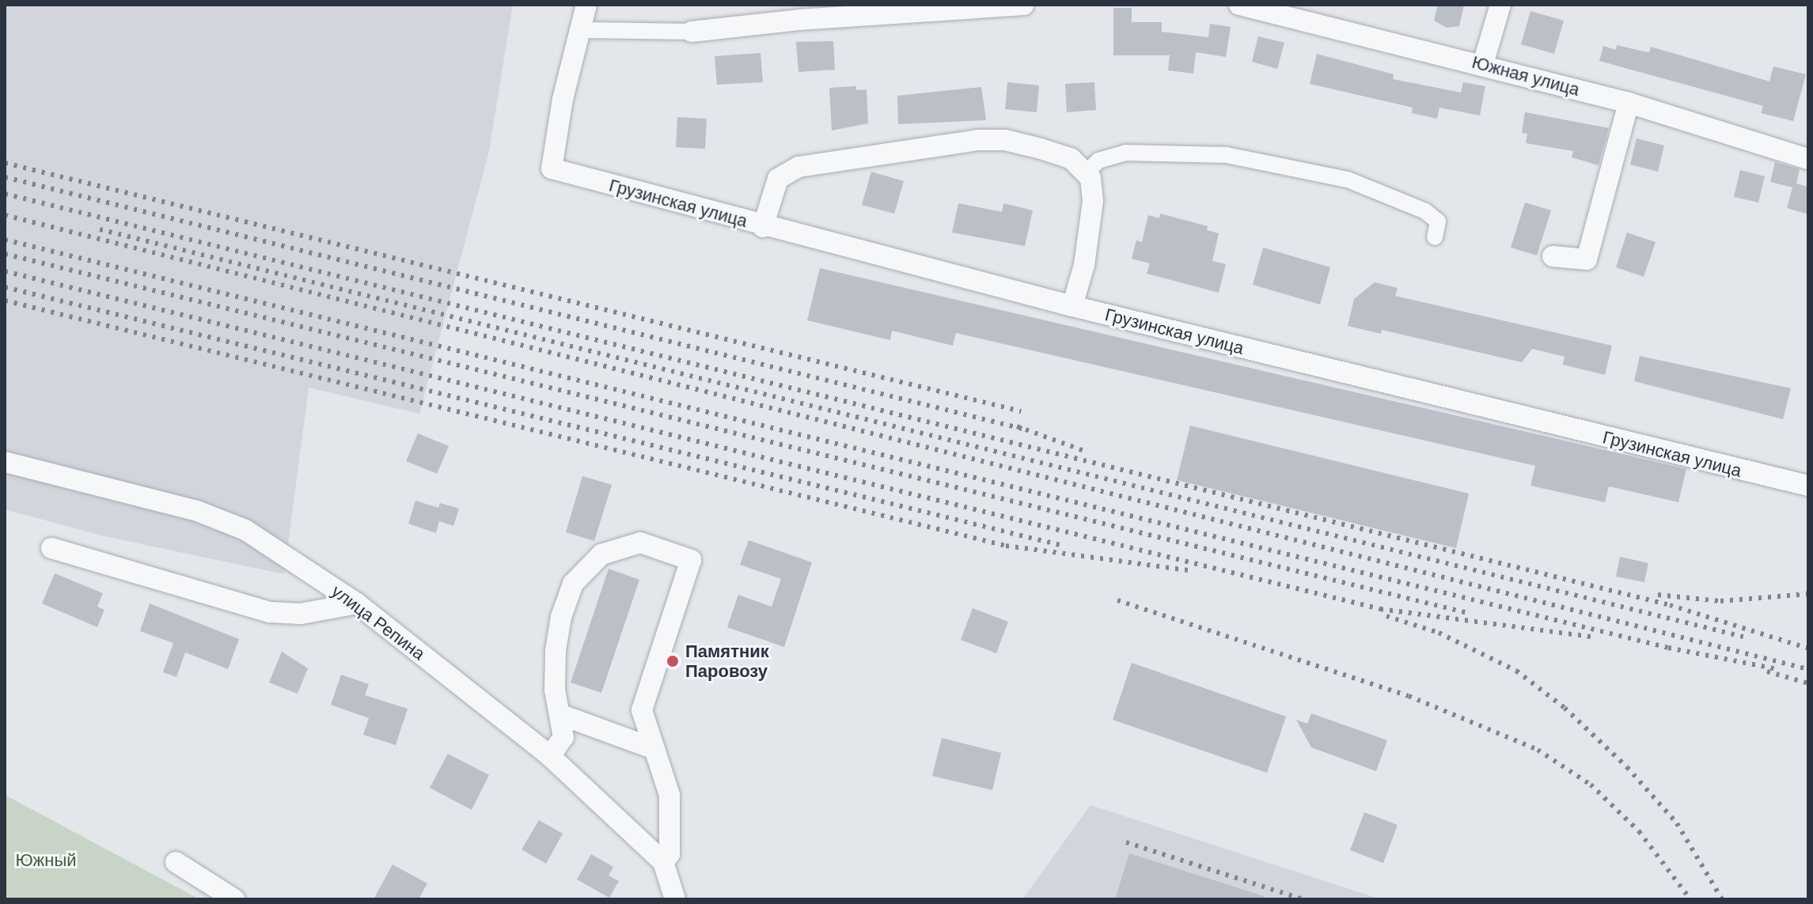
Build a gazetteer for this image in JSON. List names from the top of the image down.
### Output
{
  "streets": {
    "street": ["Южная улица", "Грузинская улица", "улица Репина"]
  },
  "parks": ["Южный"],
  "places": ["Памятник Паровозу"]
}
